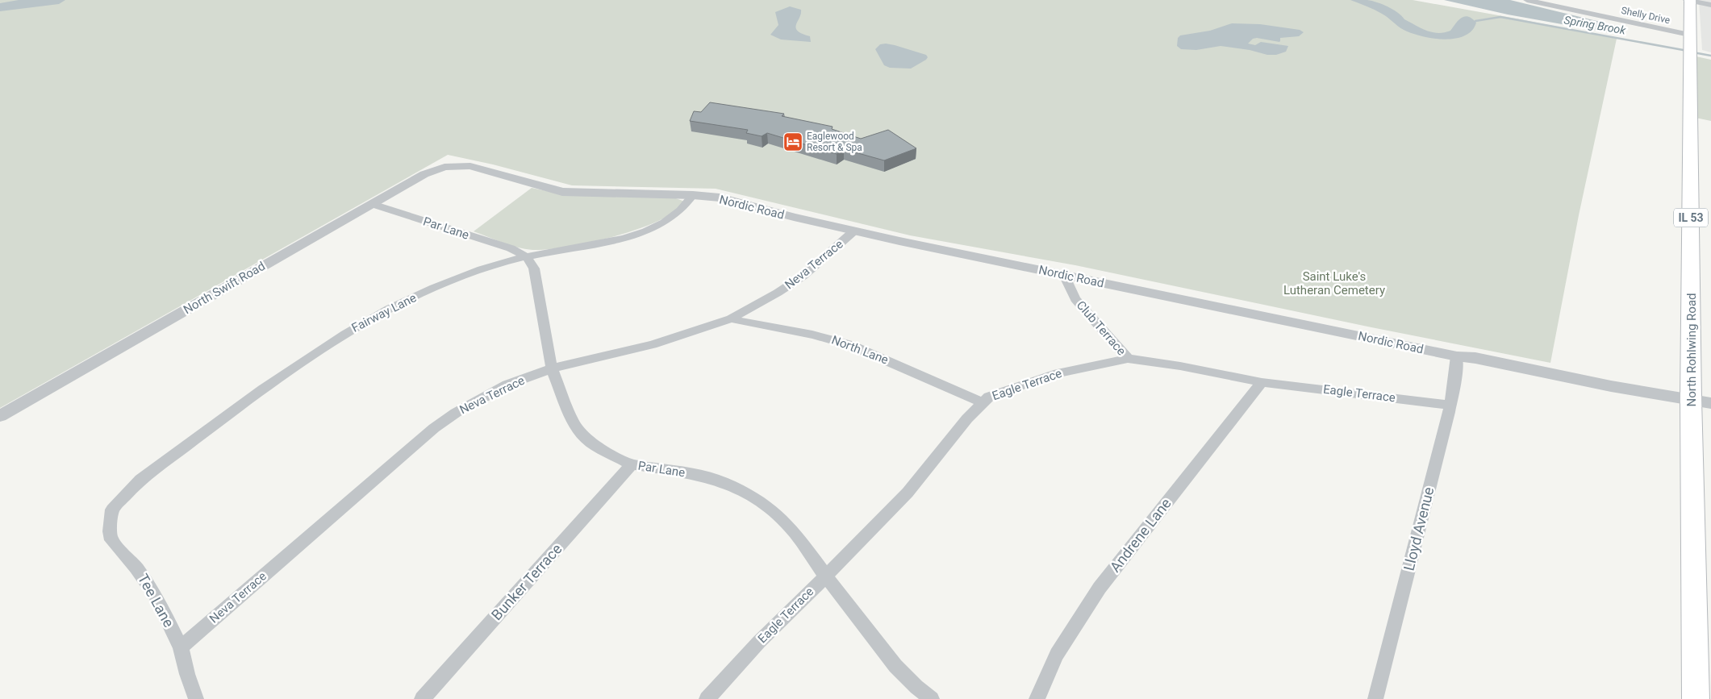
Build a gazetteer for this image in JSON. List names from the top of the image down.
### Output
{
  "streets": {
    "main road": ["IL 53", "North Rohlwing Road"],
    "street": [
      "Shelly Drive",
      "Nordic Road",
      "Par Lane",
      "Neva Terrace",
      "North Swift Road",
      "Fairway Lane",
      "Club Terrace",
      "North Lane",
      "Eagle Terrace",
      "Lloyd Avenue",
      "Andrene Lane",
      "Bunker Terrace",
      "Tee Lane"
    ]
  },
  "crossings": [
    ["Shelly Drive", "North Rohlwing Road"],
    ["Nordic Road", "Neva Terrace"],
    ["Nordic Road", "North Swift Road"],
    ["Nordic Road", "Fairway Lane"],
    ["Nordic Road", "Club Terrace"],
    ["Nordic Road", "North Rohlwing Road"],
    ["Nordic Road", "Lloyd Avenue"],
    ["Par Lane", "Neva Terrace"],
    ["Par Lane", "North Swift Road"],
    ["Par Lane", "Fairway Lane"],
    ["Par Lane", "Eagle Terrace"],
    ["Par Lane", "Bunker Terrace"],
    ["Neva Terrace", "North Lane"],
    ["Neva Terrace", "Tee Lane"],
    ["Fairway Lane", "Tee Lane"],
    ["Club Terrace", "Eagle Terrace"],
    ["North Lane", "Eagle Terrace"],
    ["Eagle Terrace", "Lloyd Avenue"],
    ["Eagle Terrace", "Andrene Lane"]
  ],
  "water": ["Spring Brook"],
  "parks": ["Saint Luke's Lutheran Cemetery"],
  "places": {
    "hotel": ["Eaglewood Resort & Spa"]
  }
}
